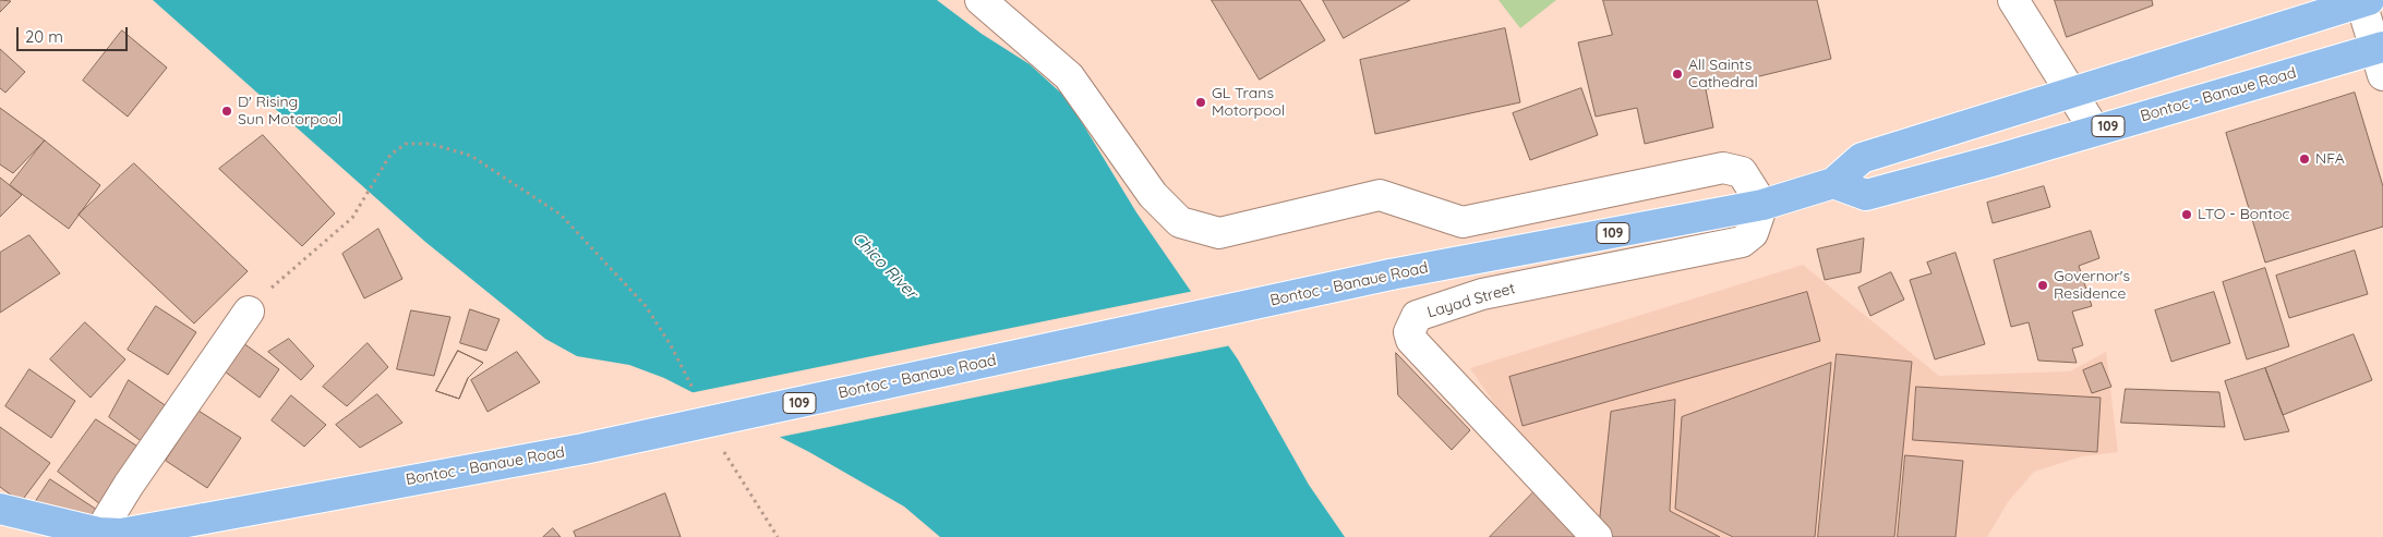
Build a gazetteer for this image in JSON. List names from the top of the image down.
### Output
{
  "streets": {
    "main road": ["Bontoc - Banaue Road", "109"],
    "street": ["Layad Street"]
  },
  "crossings": [
    ["Bontoc - Banaue Road", "Layad Street"]
  ],
  "water": ["Chico River"],
  "places": [
    "All Saints Cathedral",
    "GL Trans Motorpool",
    "D' Rising Sun Motorpool",
    "NFA",
    "LTO - Bontoc",
    "Governor's Residence"
  ],
  "scale_bar": "20 m"
}
